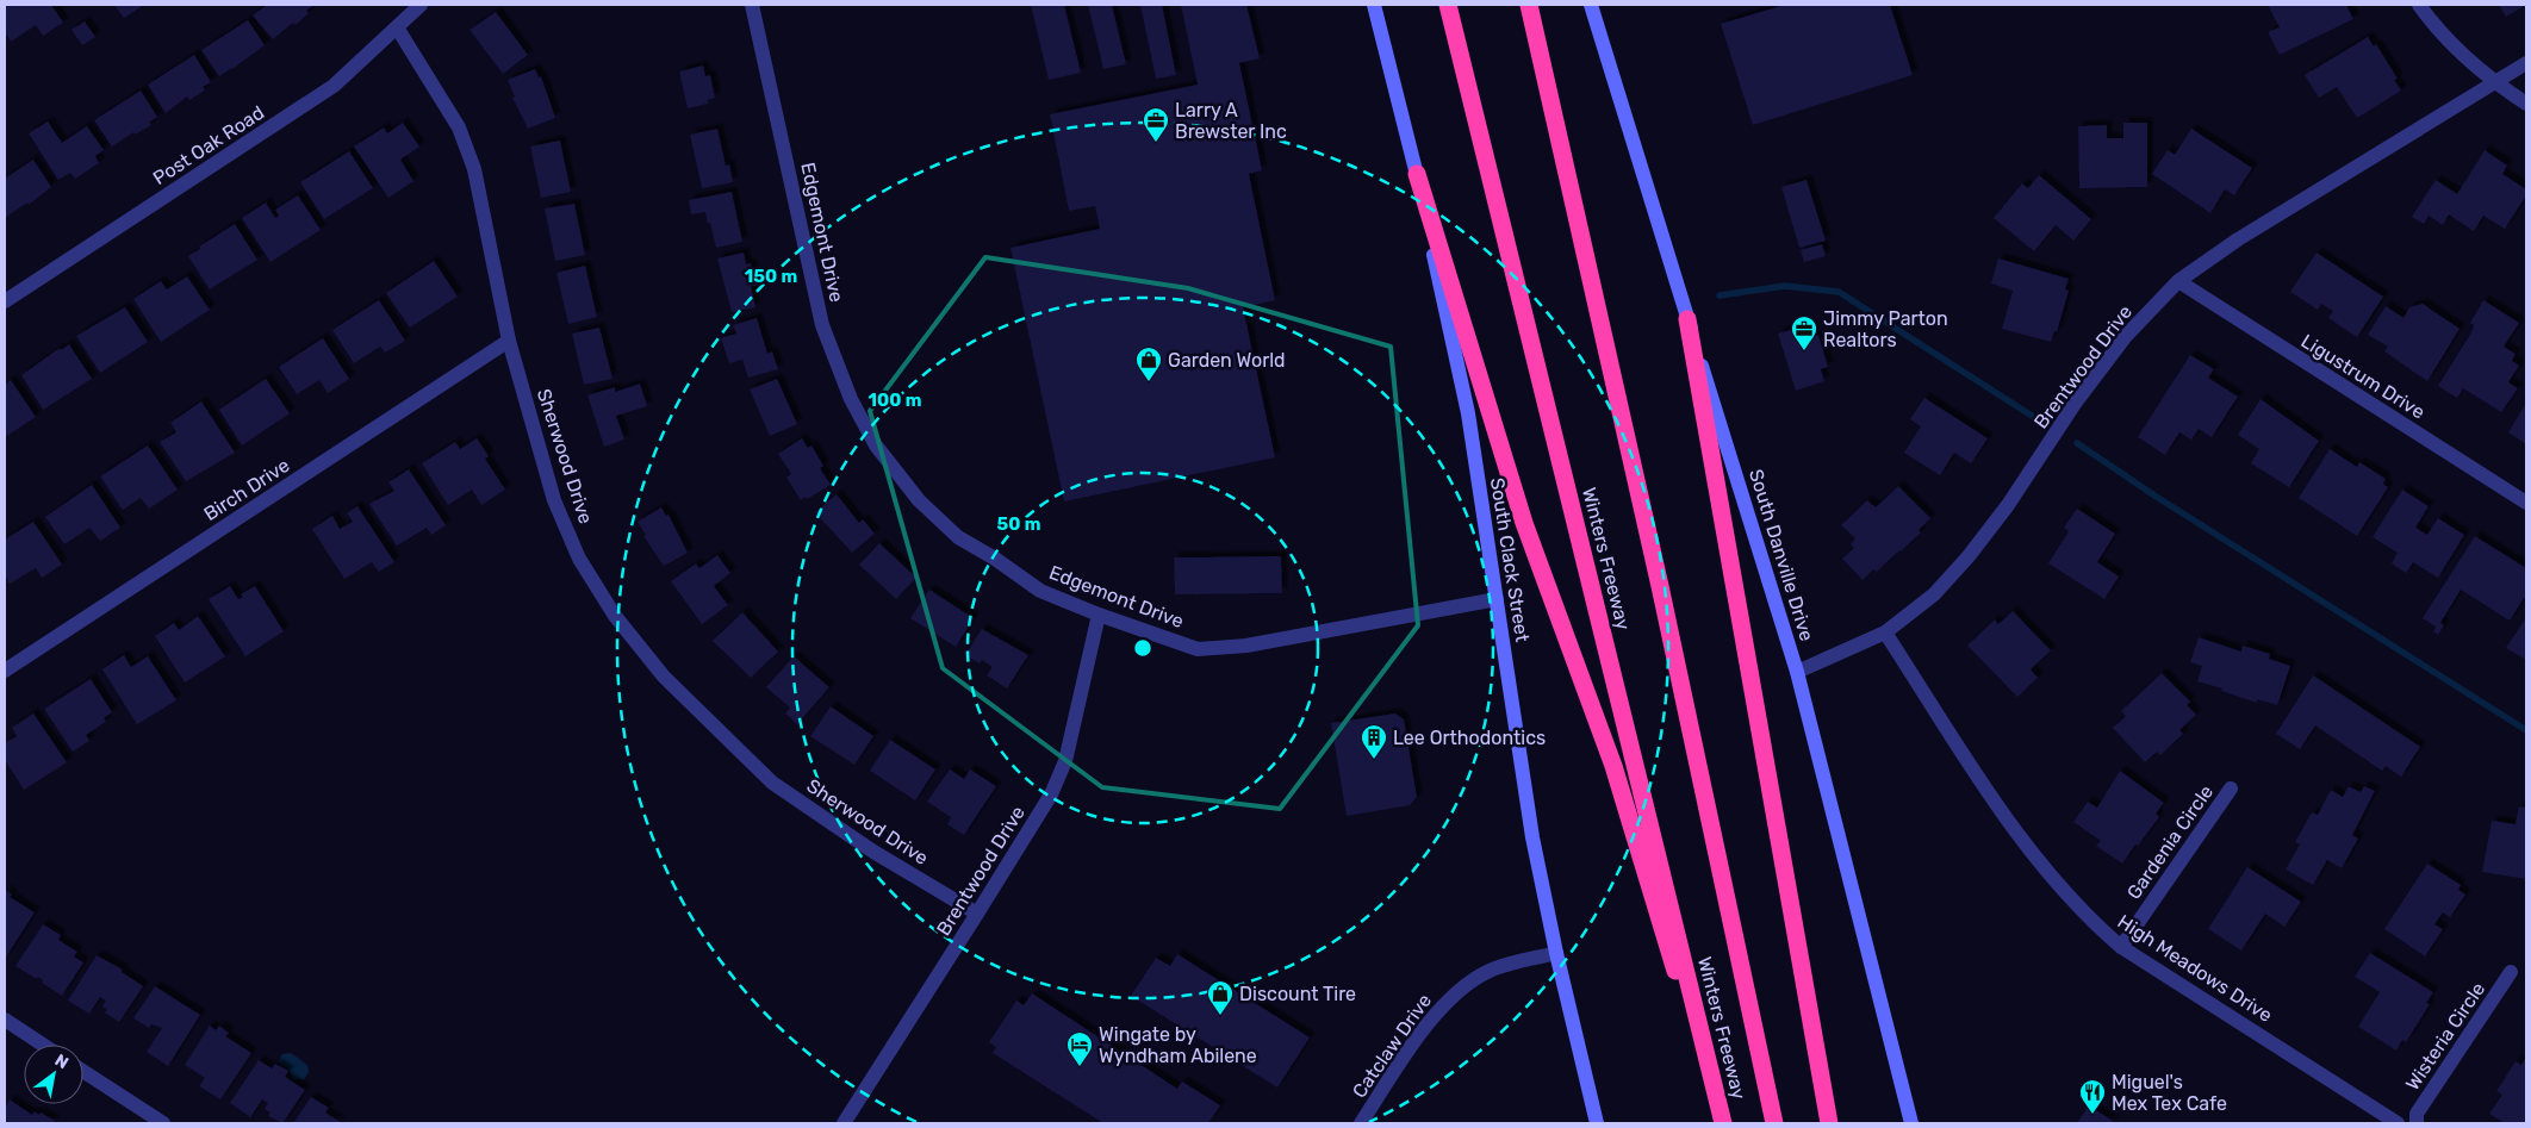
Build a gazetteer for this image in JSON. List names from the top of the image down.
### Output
{
  "streets": {
    "highway": ["Winters Freeway"],
    "main road": ["South Danville Drive", "South Clack Street"],
    "street": [
      "Post Oak Road",
      "Edgemont Drive",
      "Brentwood Drive",
      "Ligustrum Drive",
      "Sherwood Drive",
      "Birch Drive",
      "Gardenia Circle",
      "High Meadows Drive",
      "Wisteria Circle",
      "Catclaw Drive"
    ]
  },
  "crossings": [
    ["Post Oak Road", "Sherwood Drive"],
    ["Edgemont Drive", "Brentwood Drive"],
    ["Edgemont Drive", "South Clack Street"],
    ["Brentwood Drive", "Ligustrum Drive"],
    ["Brentwood Drive", "Sherwood Drive"],
    ["Brentwood Drive", "South Danville Drive"],
    ["Brentwood Drive", "High Meadows Drive"],
    ["Sherwood Drive", "Birch Drive"],
    ["South Clack Street", "Catclaw Drive"],
    ["Gardenia Circle", "High Meadows Drive"]
  ],
  "places": {
    "office": ["Larry A Brewster Inc", "Jimmy Parton Realtors"],
    "shop": ["Garden World", "Discount Tire"],
    "building": ["Lee Orthodontics"],
    "hotel": ["Wingate by Wyndham Abilene"],
    "restaurant": ["Miguel's Mex Tex Cafe"]
  },
  "north": "top right",
  "rings": ["150 m", "100 m", "50 m"]
}
